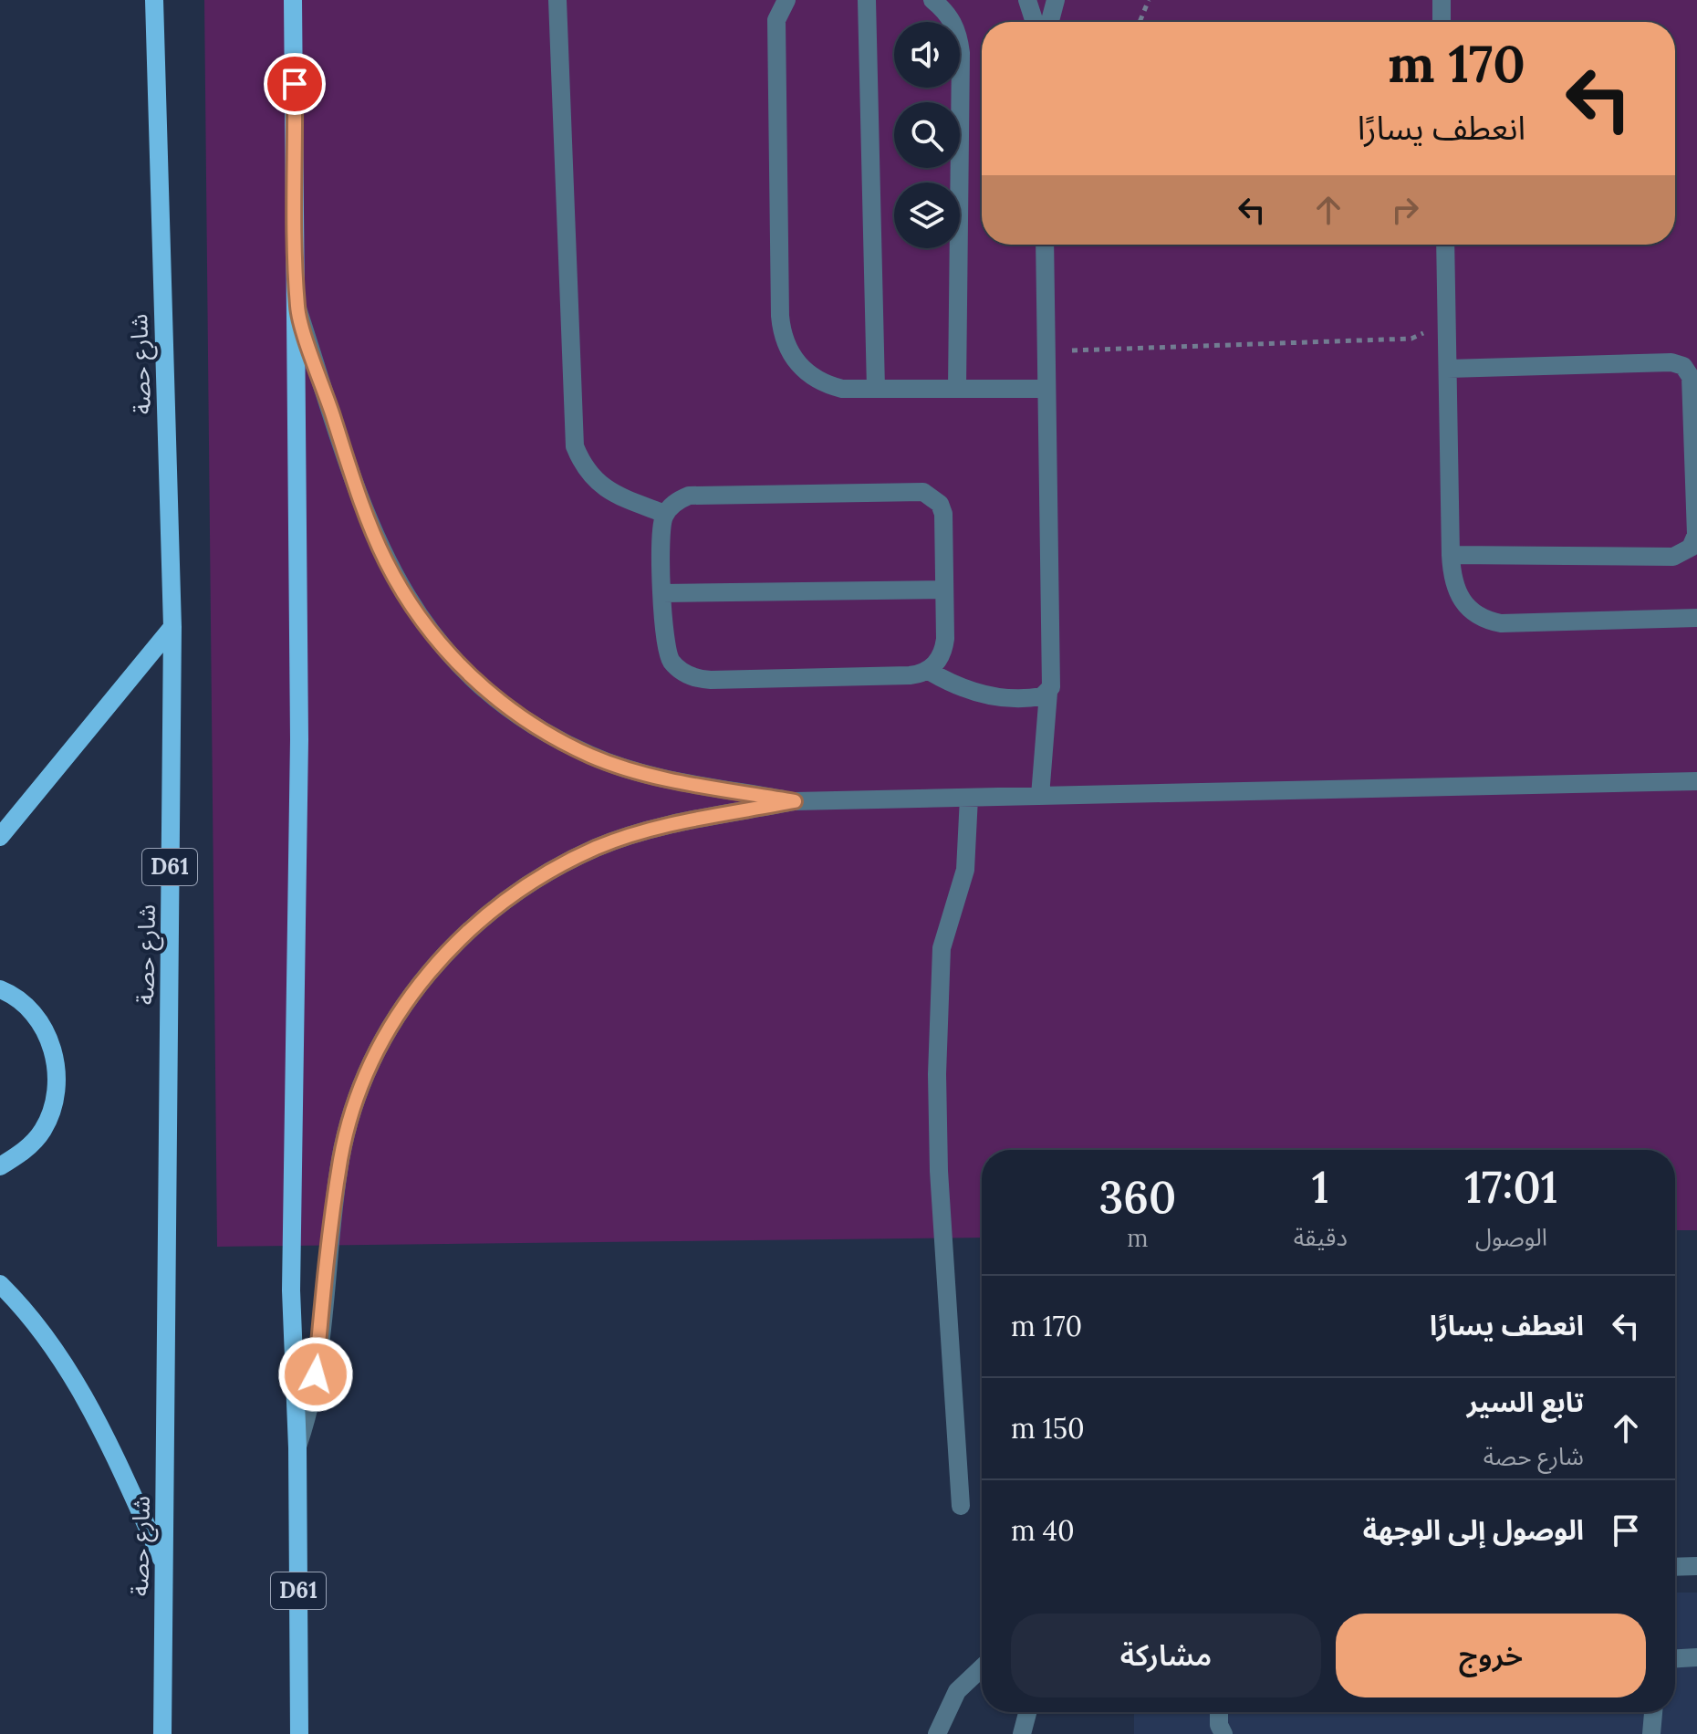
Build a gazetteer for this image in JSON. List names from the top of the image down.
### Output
{
  "streets": {
    "main road": ["شارع حصة", "D61"]
  },
  "page": {
    "turn": ["170 m", "انعطف يسارًا"],
    "eta": [
      "17:01",
      "الوصول",
      "1",
      "دقيقة",
      "360",
      "m"
    ],
    "list": [
      {
        "name": "انعطف يسارًا",
        "value": "170 m"
      },
      {
        "name": "تابع السير",
        "note": "شارع حصة",
        "value": "150 m"
      },
      {
        "name": "الوصول إلى الوجهة",
        "value": "40 m"
      }
    ],
    "buttons": ["خروج", "مشاركة"]
  }
}
